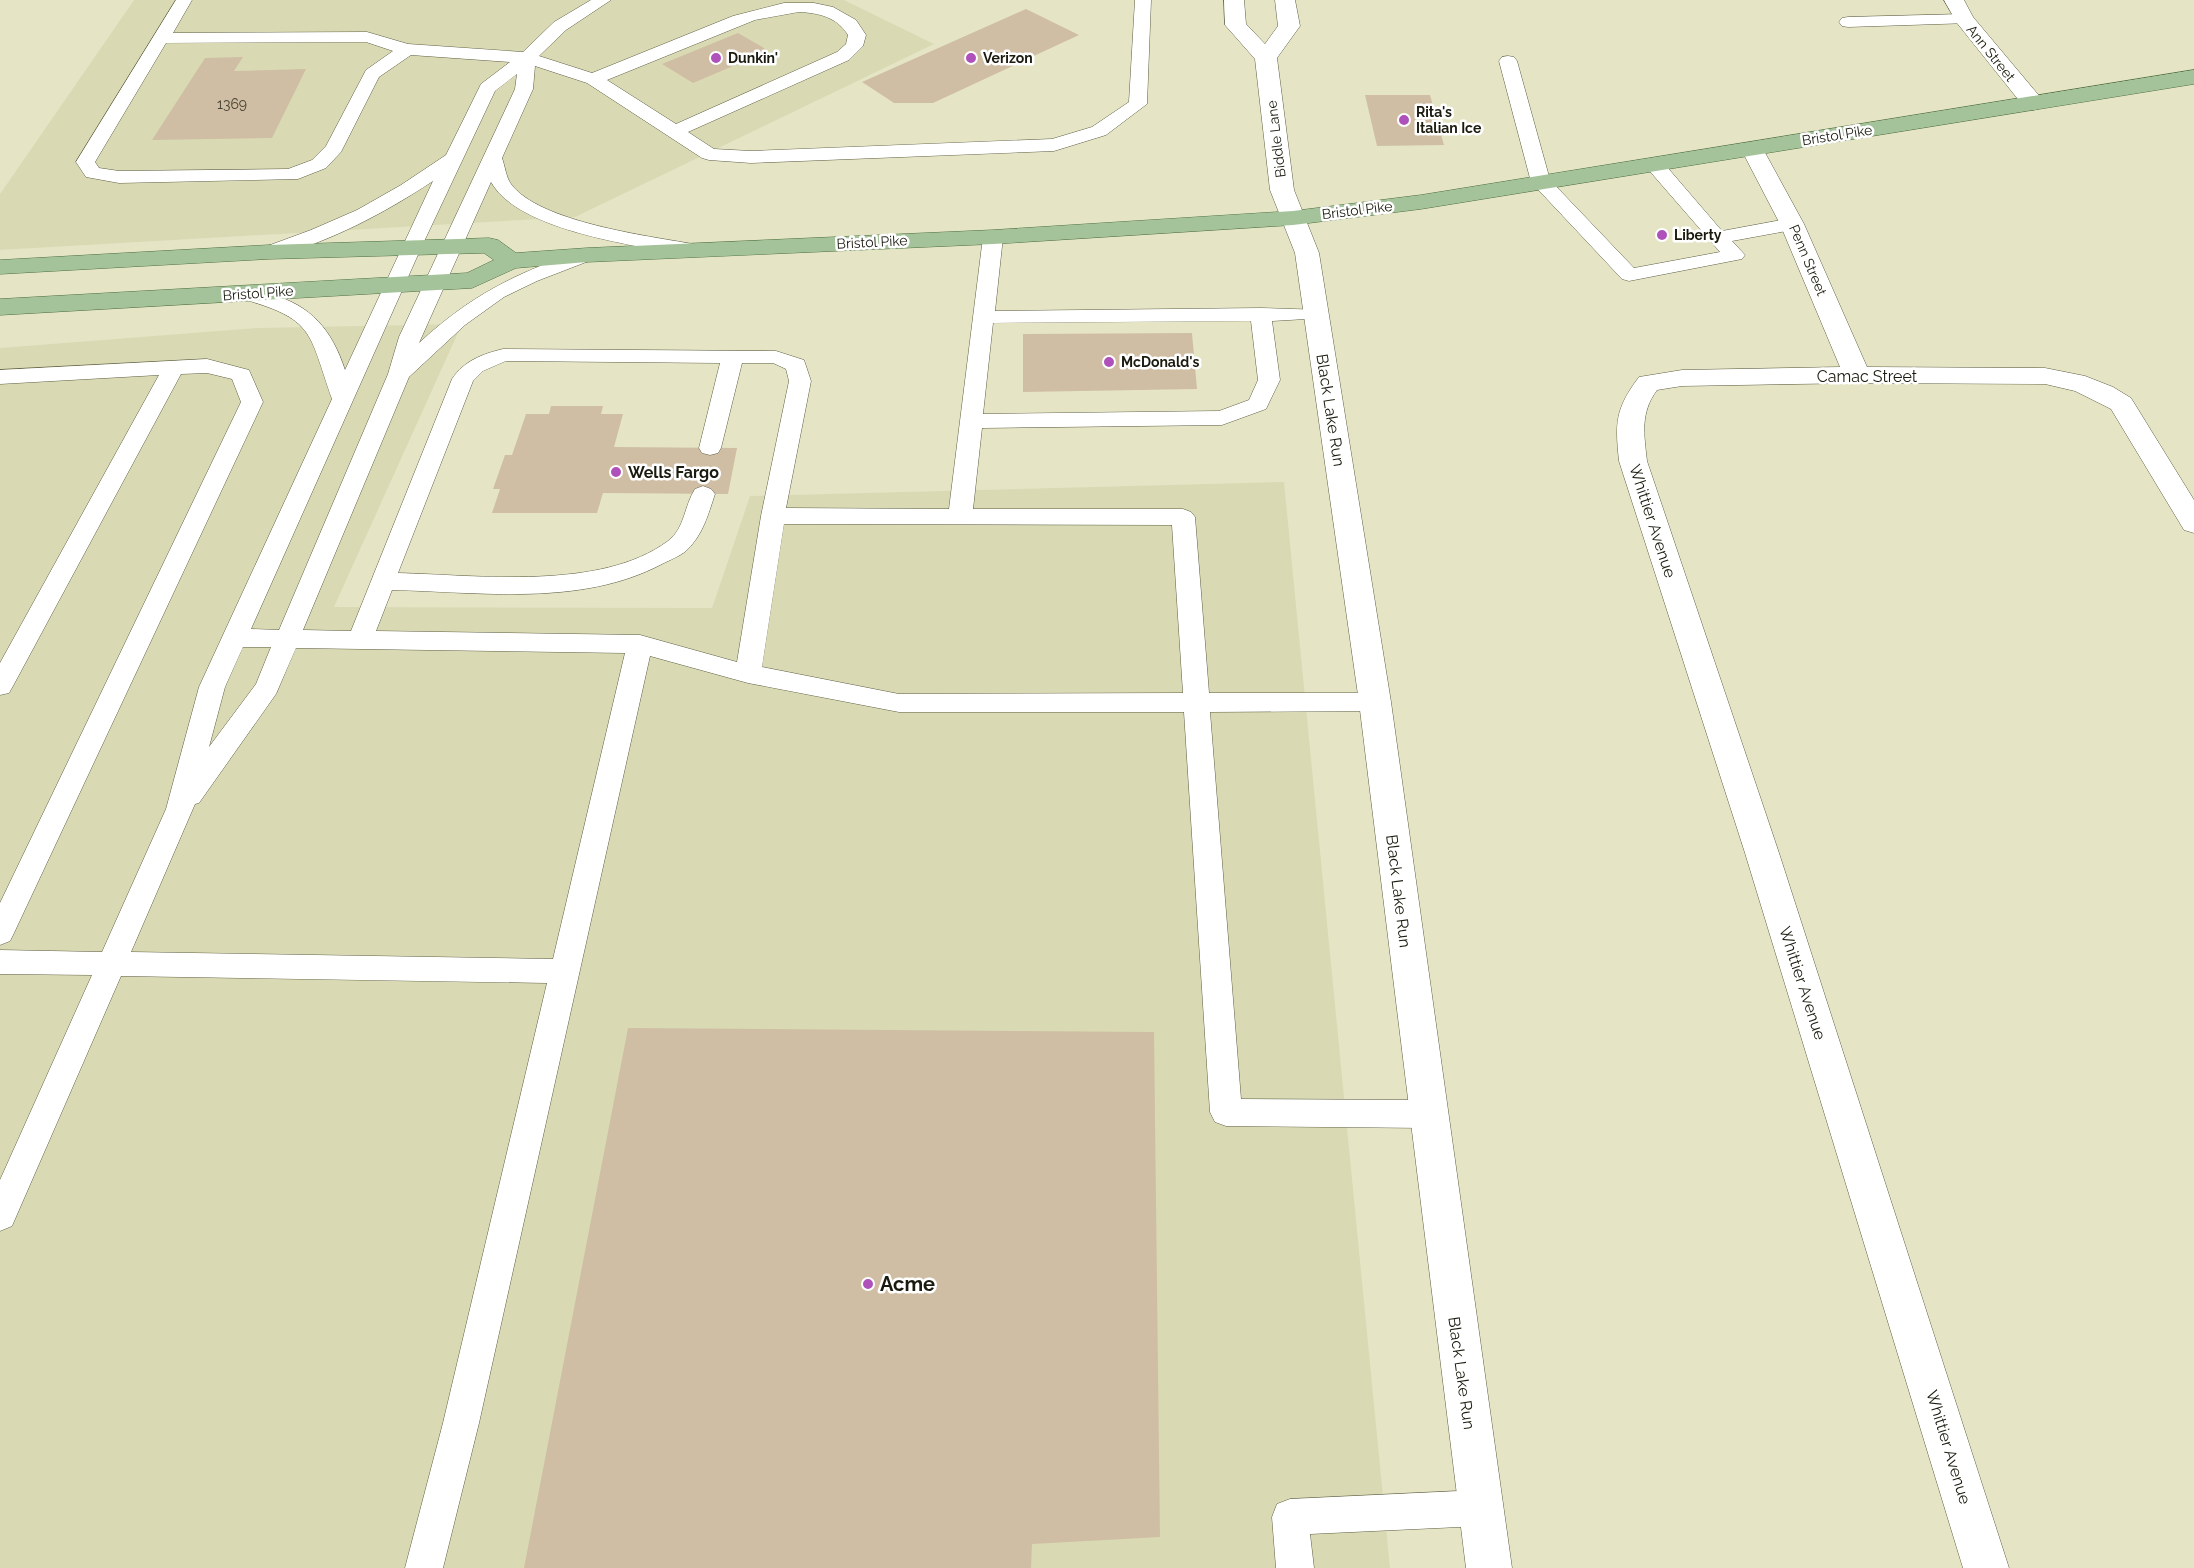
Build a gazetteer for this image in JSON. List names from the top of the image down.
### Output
{
  "streets": {
    "main road": ["Bristol Pike"],
    "street": [
      "Ann Street",
      "Biddle Lane",
      "Penn Street",
      "Camac Street",
      "Black Lake Run",
      "Whittier Avenue"
    ]
  },
  "crossings": [
    ["Ann Street", "Bristol Pike"],
    ["Bristol Pike", "Biddle Lane"],
    ["Bristol Pike", "Penn Street"],
    ["Bristol Pike", "Black Lake Run"],
    ["Biddle Lane", "Black Lake Run"],
    ["Penn Street", "Camac Street"],
    ["Camac Street", "Whittier Avenue"]
  ],
  "places": [
    "Dunkin'",
    "Verizon",
    "Rita's Italian Ice",
    "Liberty",
    "McDonald's",
    "Wells Fargo",
    "Acme"
  ],
  "house_numbers": ["1369"]
}
